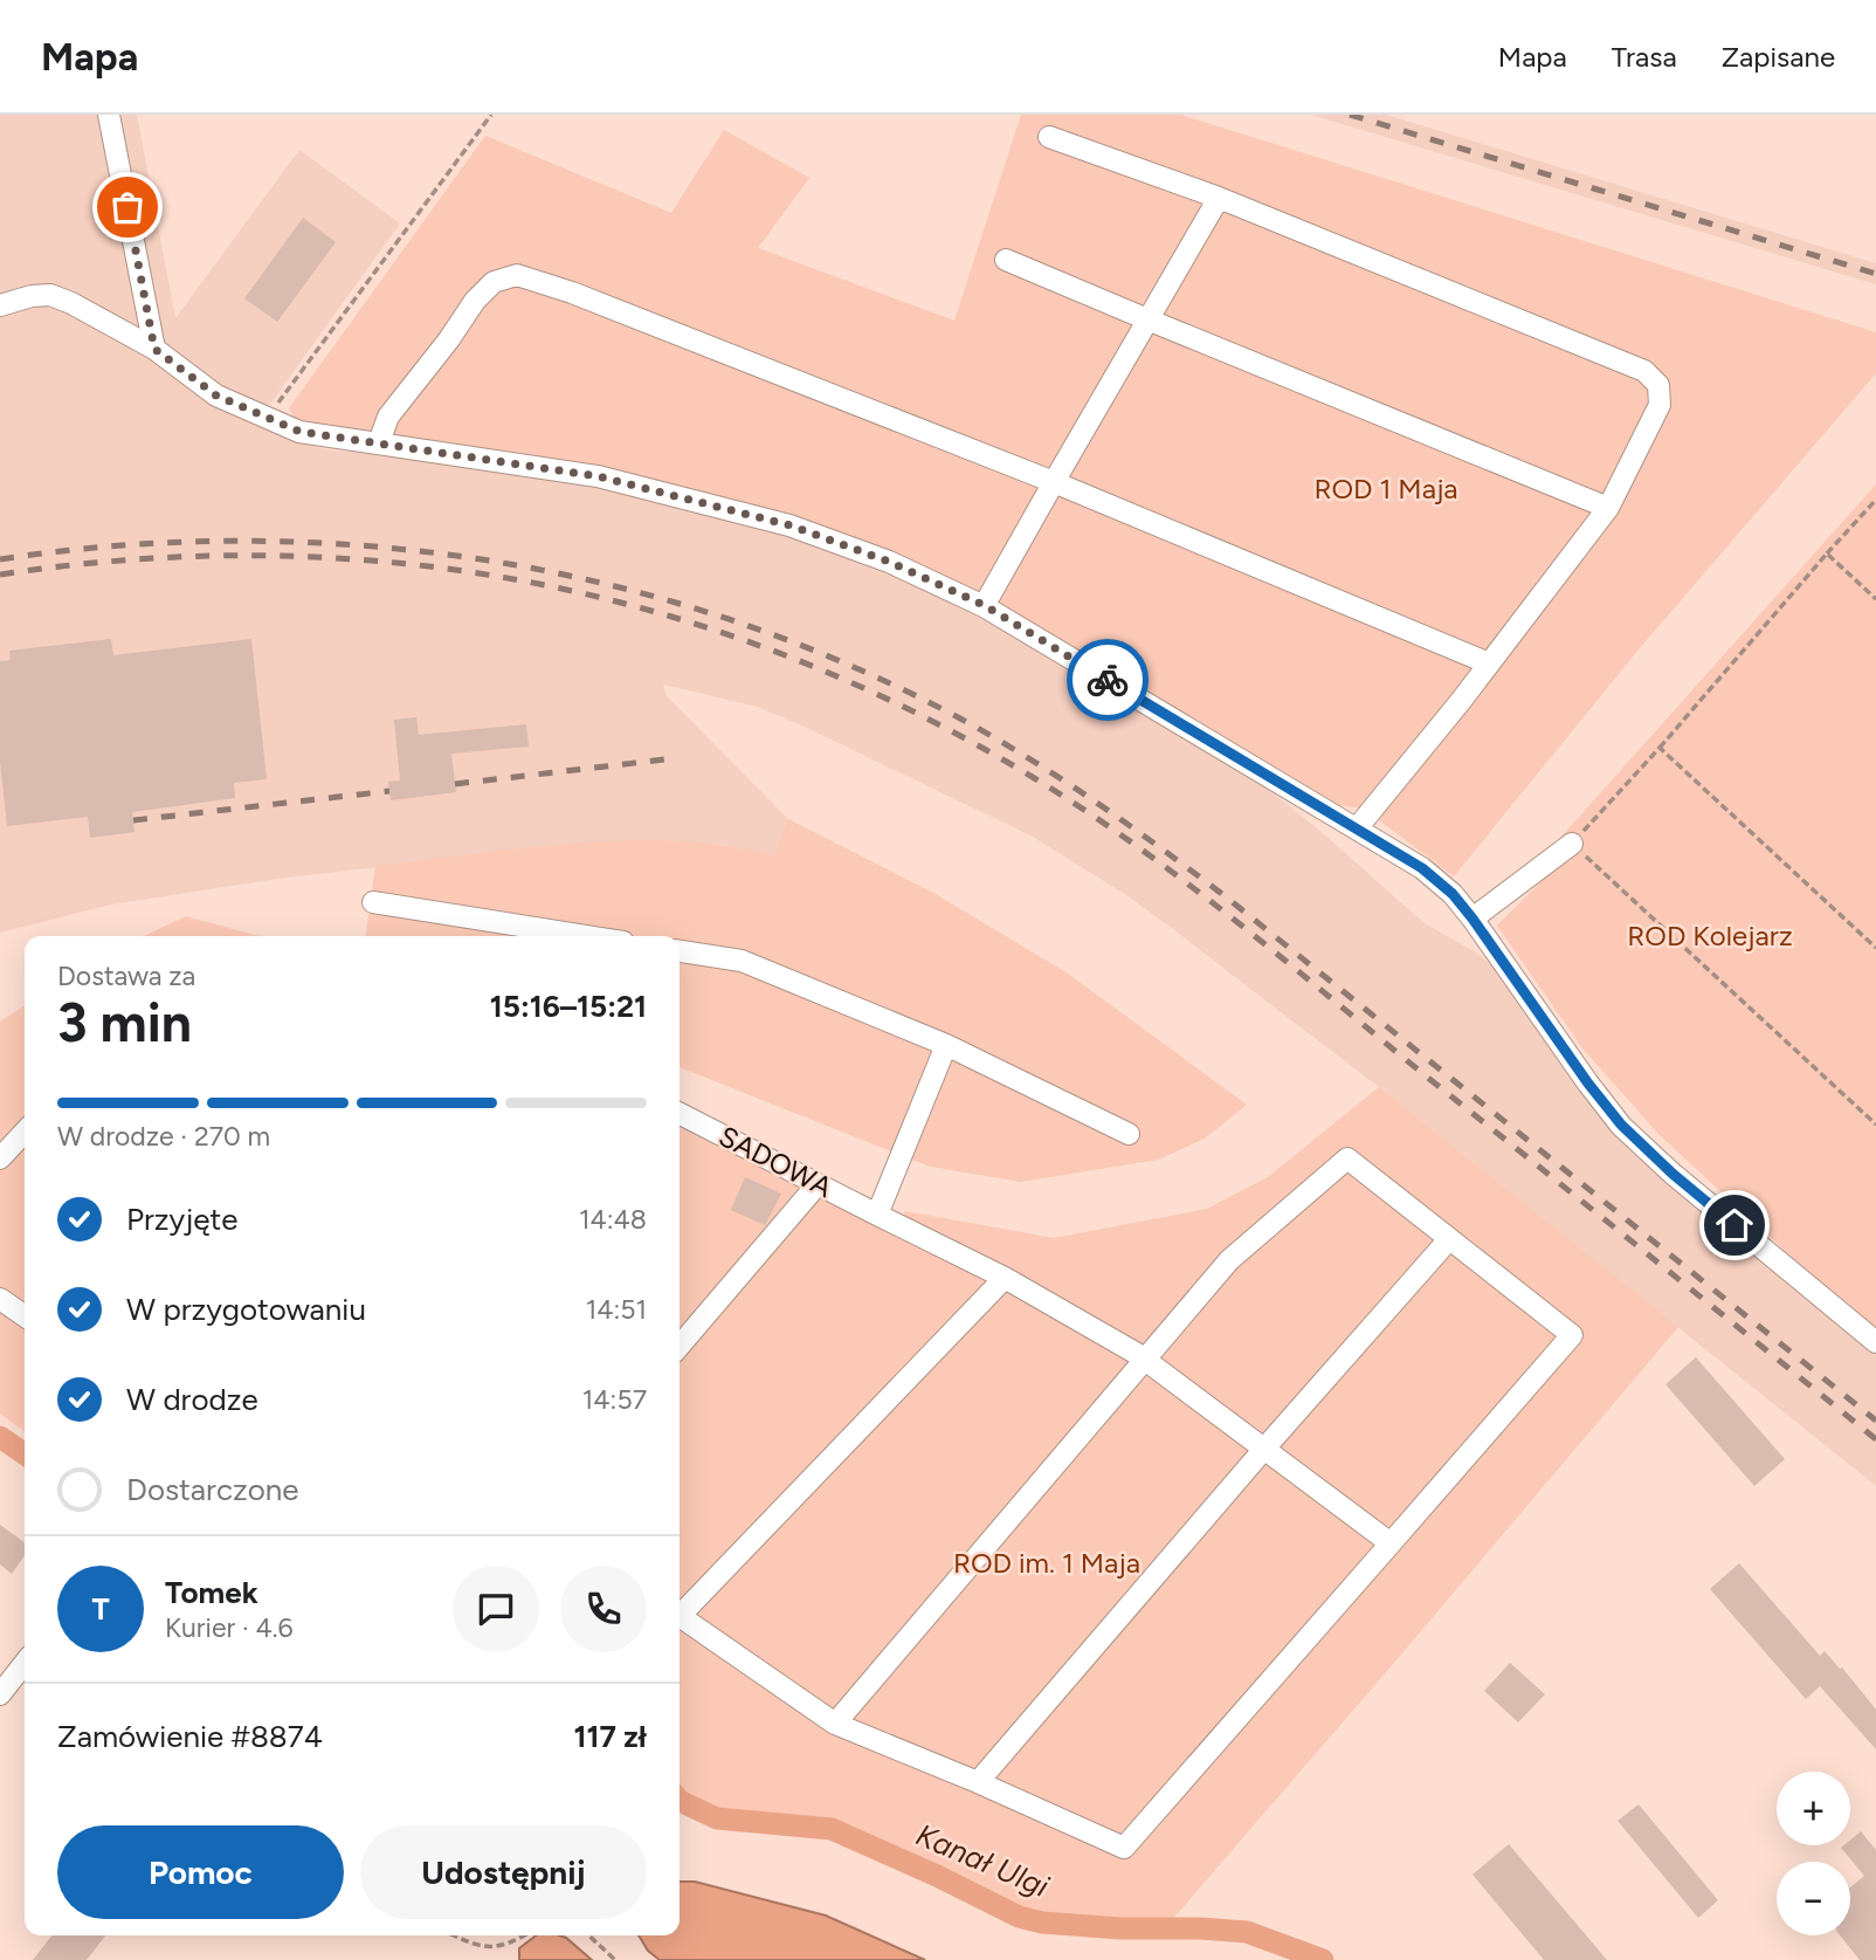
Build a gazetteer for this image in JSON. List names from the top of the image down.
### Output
{
  "streets": {
    "street": ["SADOWA"]
  },
  "water": ["Kanał Ulgi"],
  "parks": ["ROD 1 Maja", "ROD Kolejarz", "ROD im. 1 Maja"],
  "page": {
    "header": "Mapa",
    "nav": ["Mapa", "Trasa", "Zapisane"],
    "heading": ["3 min", "Dostawa za", "15:16–15:21"],
    "panel": [
      "Tomek",
      "Kurier · 4.6",
      "Zamówienie #8874",
      "117 zł"
    ],
    "bar": "W drodze · 270 m",
    "list": [
      ["Przyjęte", "14:48"],
      ["W przygotowaniu", "14:51"],
      ["W drodze", "14:57"],
      "Dostarczone"
    ],
    "round": "T",
    "map_buttons": ["+", "−"],
    "buttons": ["Pomoc", "Udostępnij"]
  }
}
